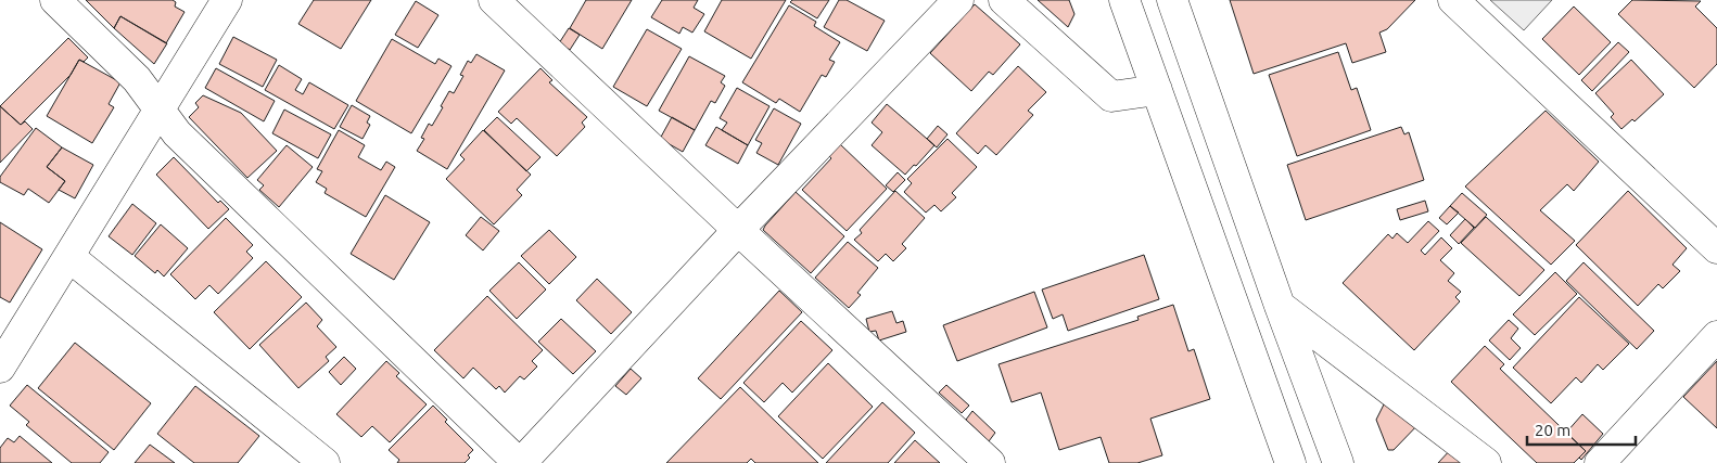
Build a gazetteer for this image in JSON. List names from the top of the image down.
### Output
{
  "scale_bar": "20 m"
}
